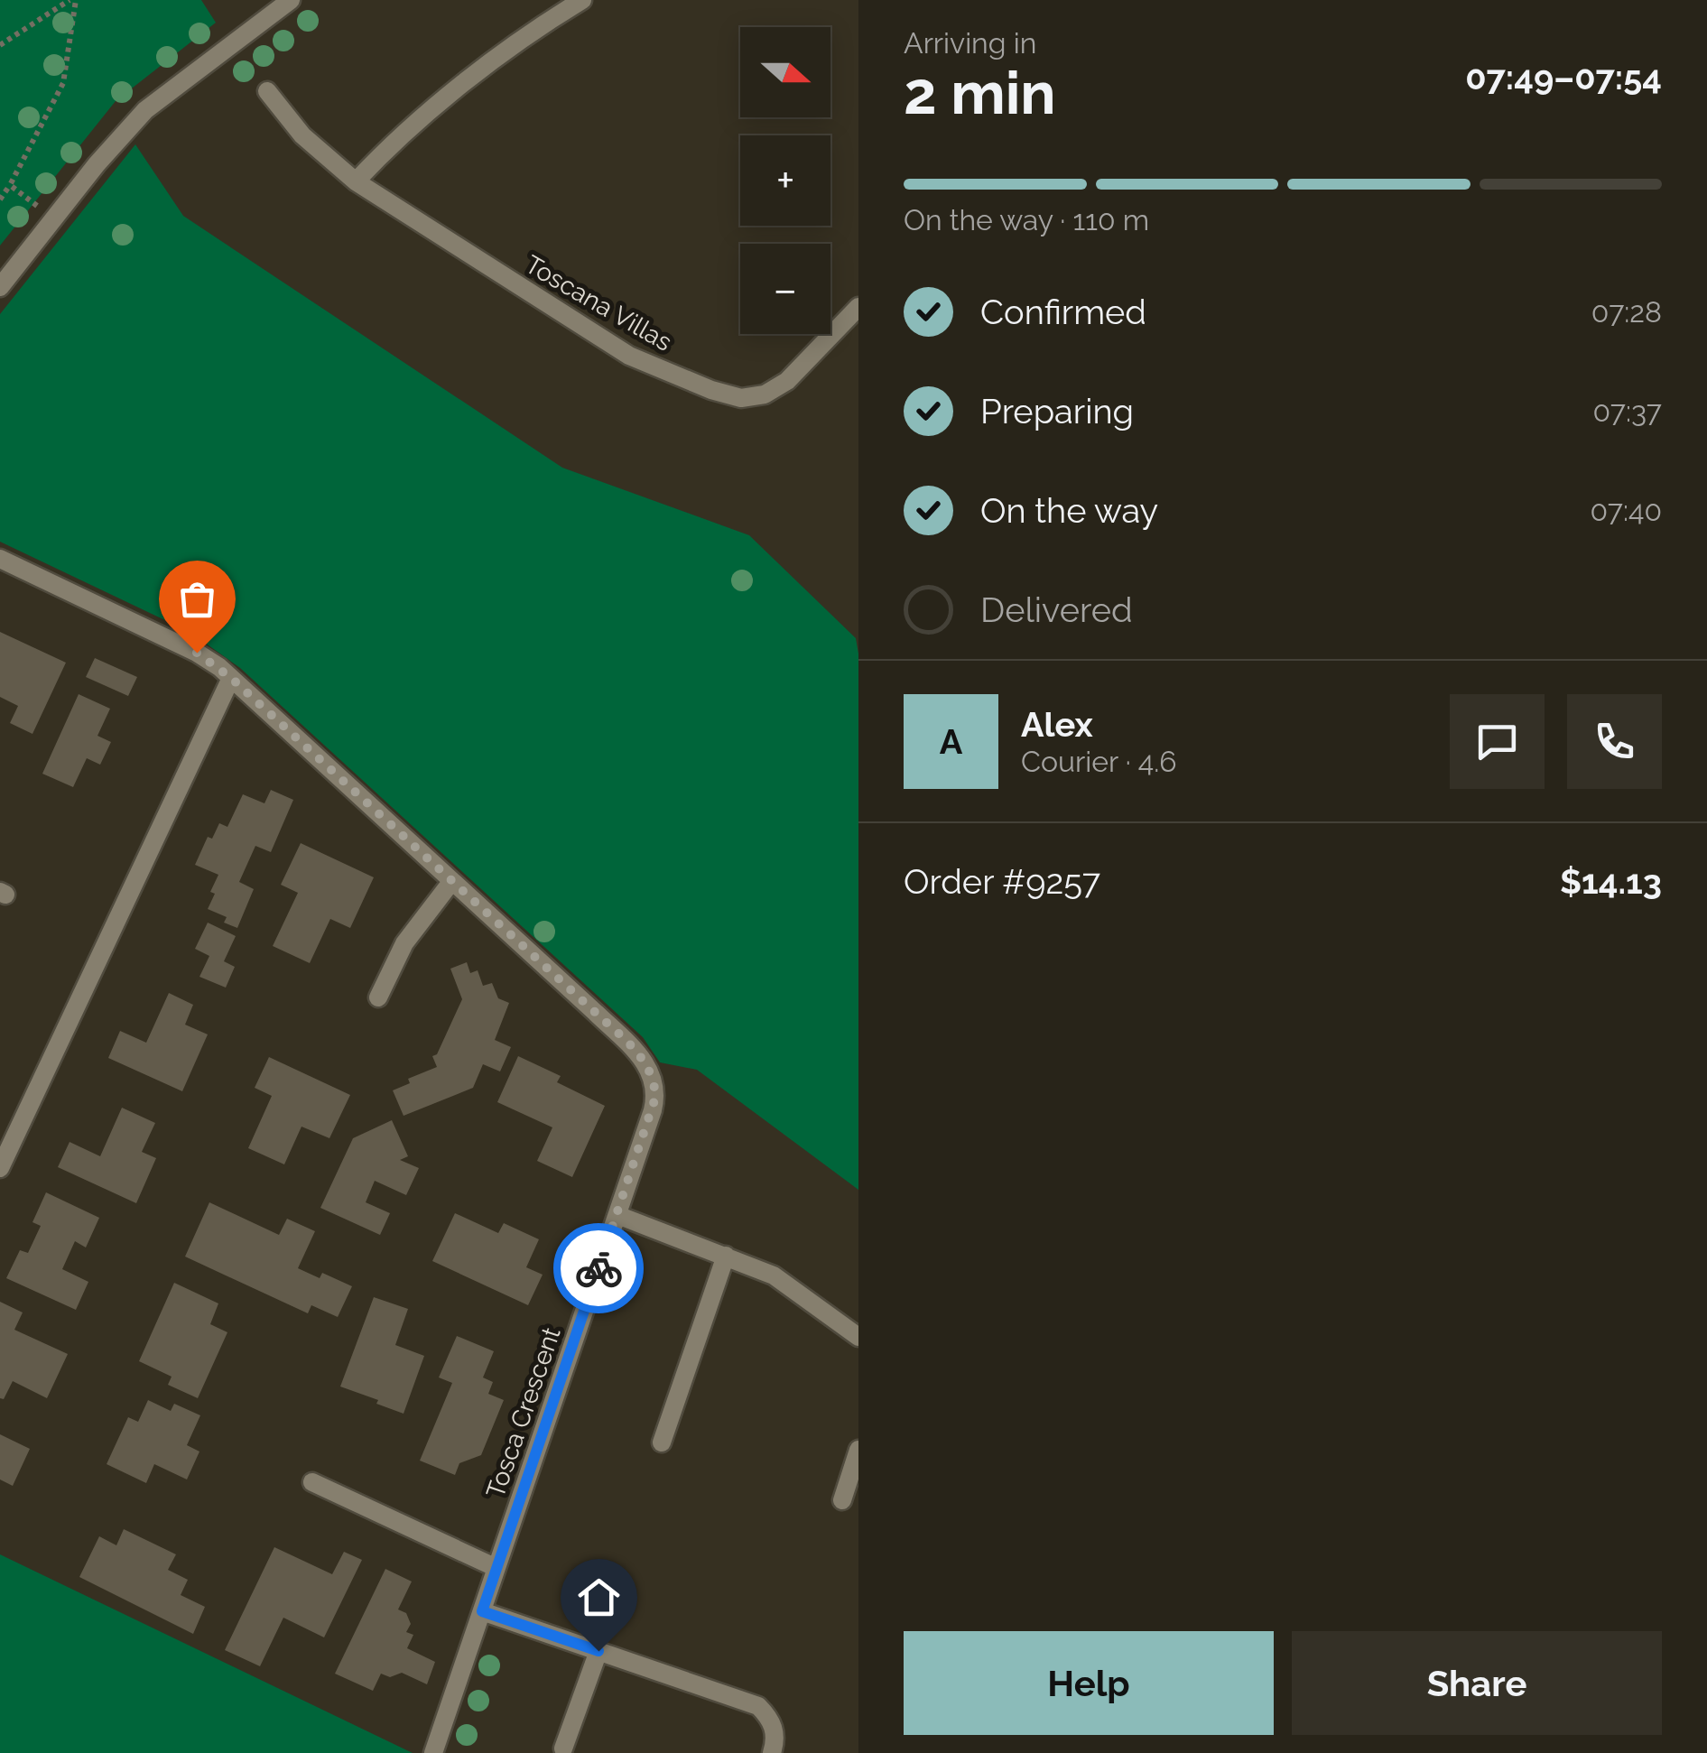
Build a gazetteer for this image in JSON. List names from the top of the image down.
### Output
{
  "streets": {
    "street": ["Toscana Villas", "Tosca Crescent"]
  },
  "north": "right",
  "page": {
    "heading": ["2 min", "Arriving in", "07:49–07:54"],
    "panel": [
      "Alex",
      "Courier · 4.6",
      "Order #9257",
      "$14.13"
    ],
    "map_buttons": ["+", "−"],
    "bar": "On the way · 110 m",
    "list": [
      ["Confirmed", "07:28"],
      ["Preparing", "07:37"],
      ["On the way", "07:40"],
      "Delivered"
    ],
    "round": "A",
    "buttons": ["Help", "Share"]
  }
}
